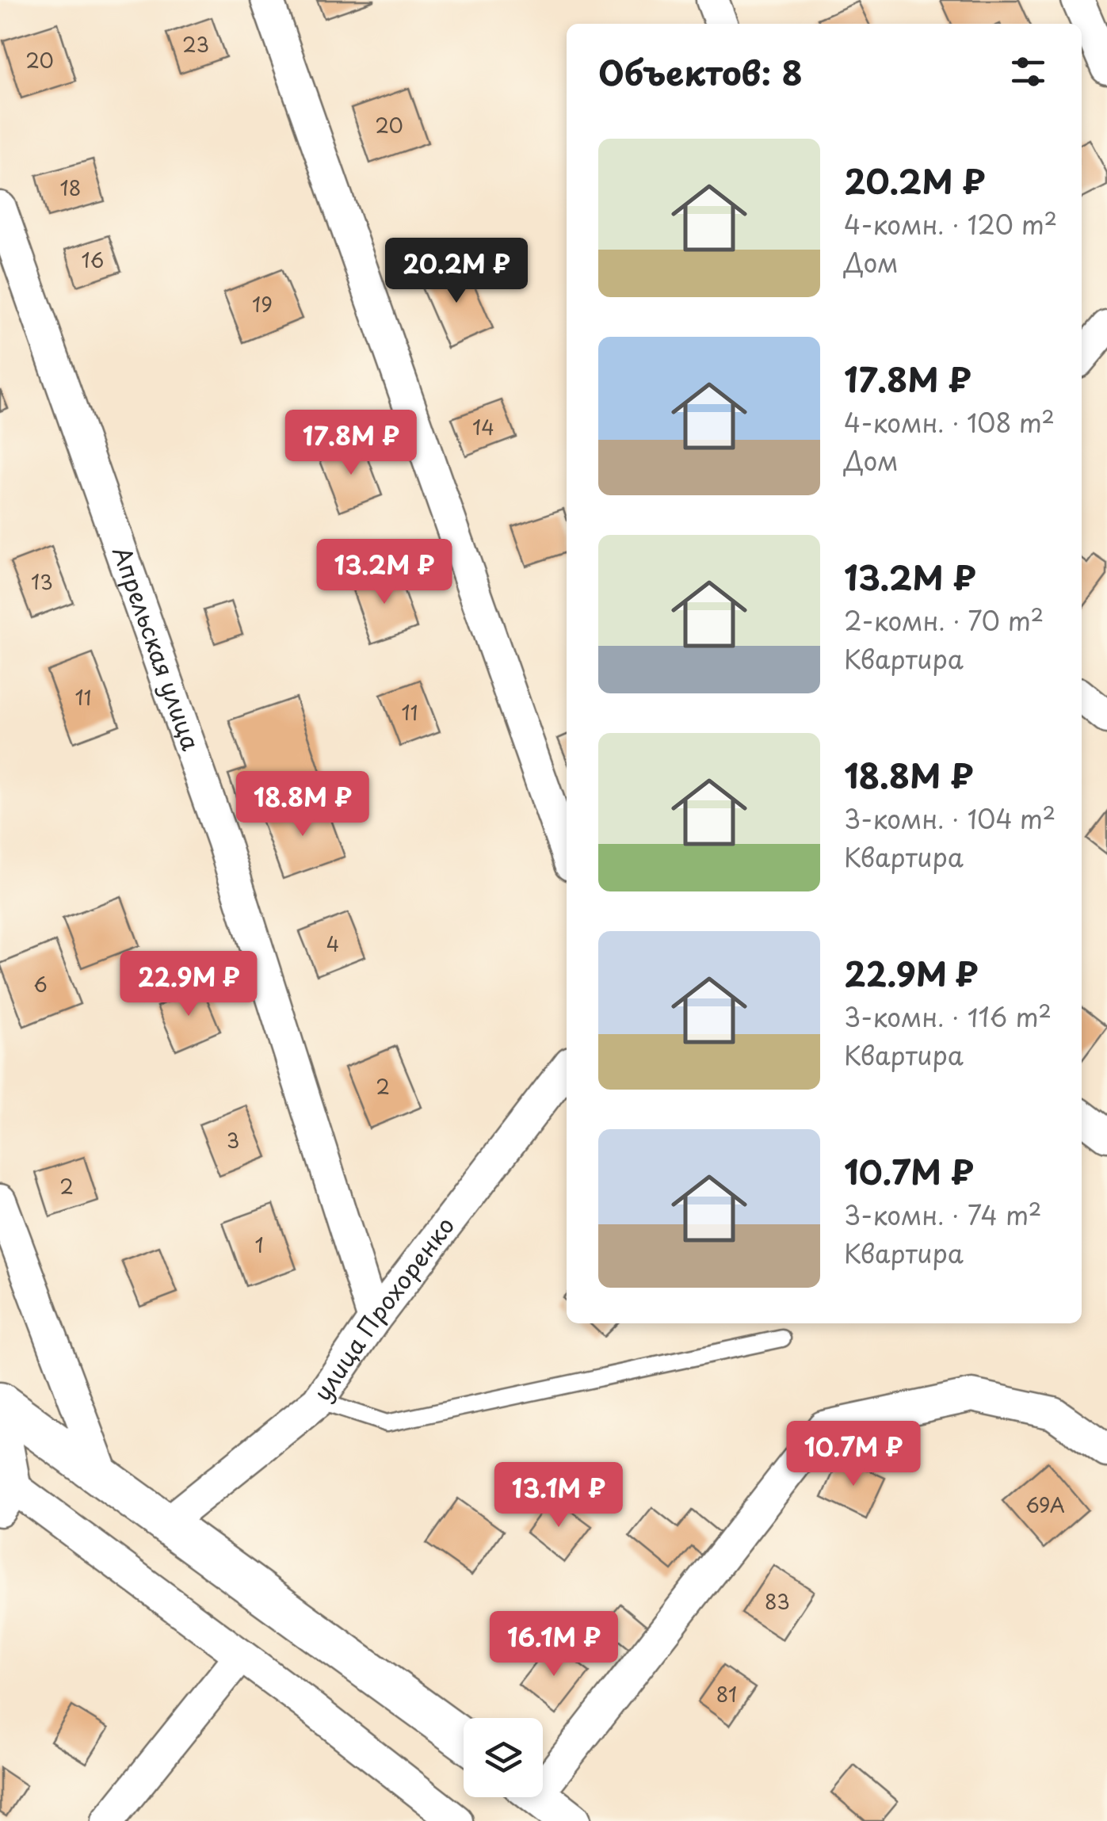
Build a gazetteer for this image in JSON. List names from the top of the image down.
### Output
{
  "streets": {
    "street": ["Апрельская улица", "улица Прохоренко"]
  },
  "crossings": [
    ["Апрельская улица", "улица Прохоренко"]
  ],
  "house_numbers": [
    "23",
    "20",
    "20",
    "18",
    "16",
    "19",
    "14",
    "13",
    "11",
    "11",
    "4",
    "6",
    "2",
    "3",
    "2",
    "1",
    "69А",
    "83",
    "81"
  ],
  "page": {
    "heading": "Объектов: 8",
    "list": [
      {
        "name": "20.2M ₽",
        "note": "4-комн. · 120 m² · Дом"
      },
      {
        "name": "17.8M ₽",
        "note": "4-комн. · 108 m² · Дом"
      },
      {
        "name": "13.2M ₽",
        "note": "2-комн. · 70 m² · Квартира"
      },
      {
        "name": "18.8M ₽",
        "note": "3-комн. · 104 m² · Квартира"
      },
      {
        "name": "22.9M ₽",
        "note": "3-комн. · 116 m² · Квартира"
      },
      {
        "name": "10.7M ₽",
        "note": "3-комн. · 74 m² · Квартира"
      }
    ],
    "price": [
      "20.2M ₽",
      "17.8M ₽",
      "13.2M ₽",
      "18.8M ₽",
      "22.9M ₽",
      "10.7M ₽",
      "13.1M ₽",
      "16.1M ₽"
    ]
  }
}
